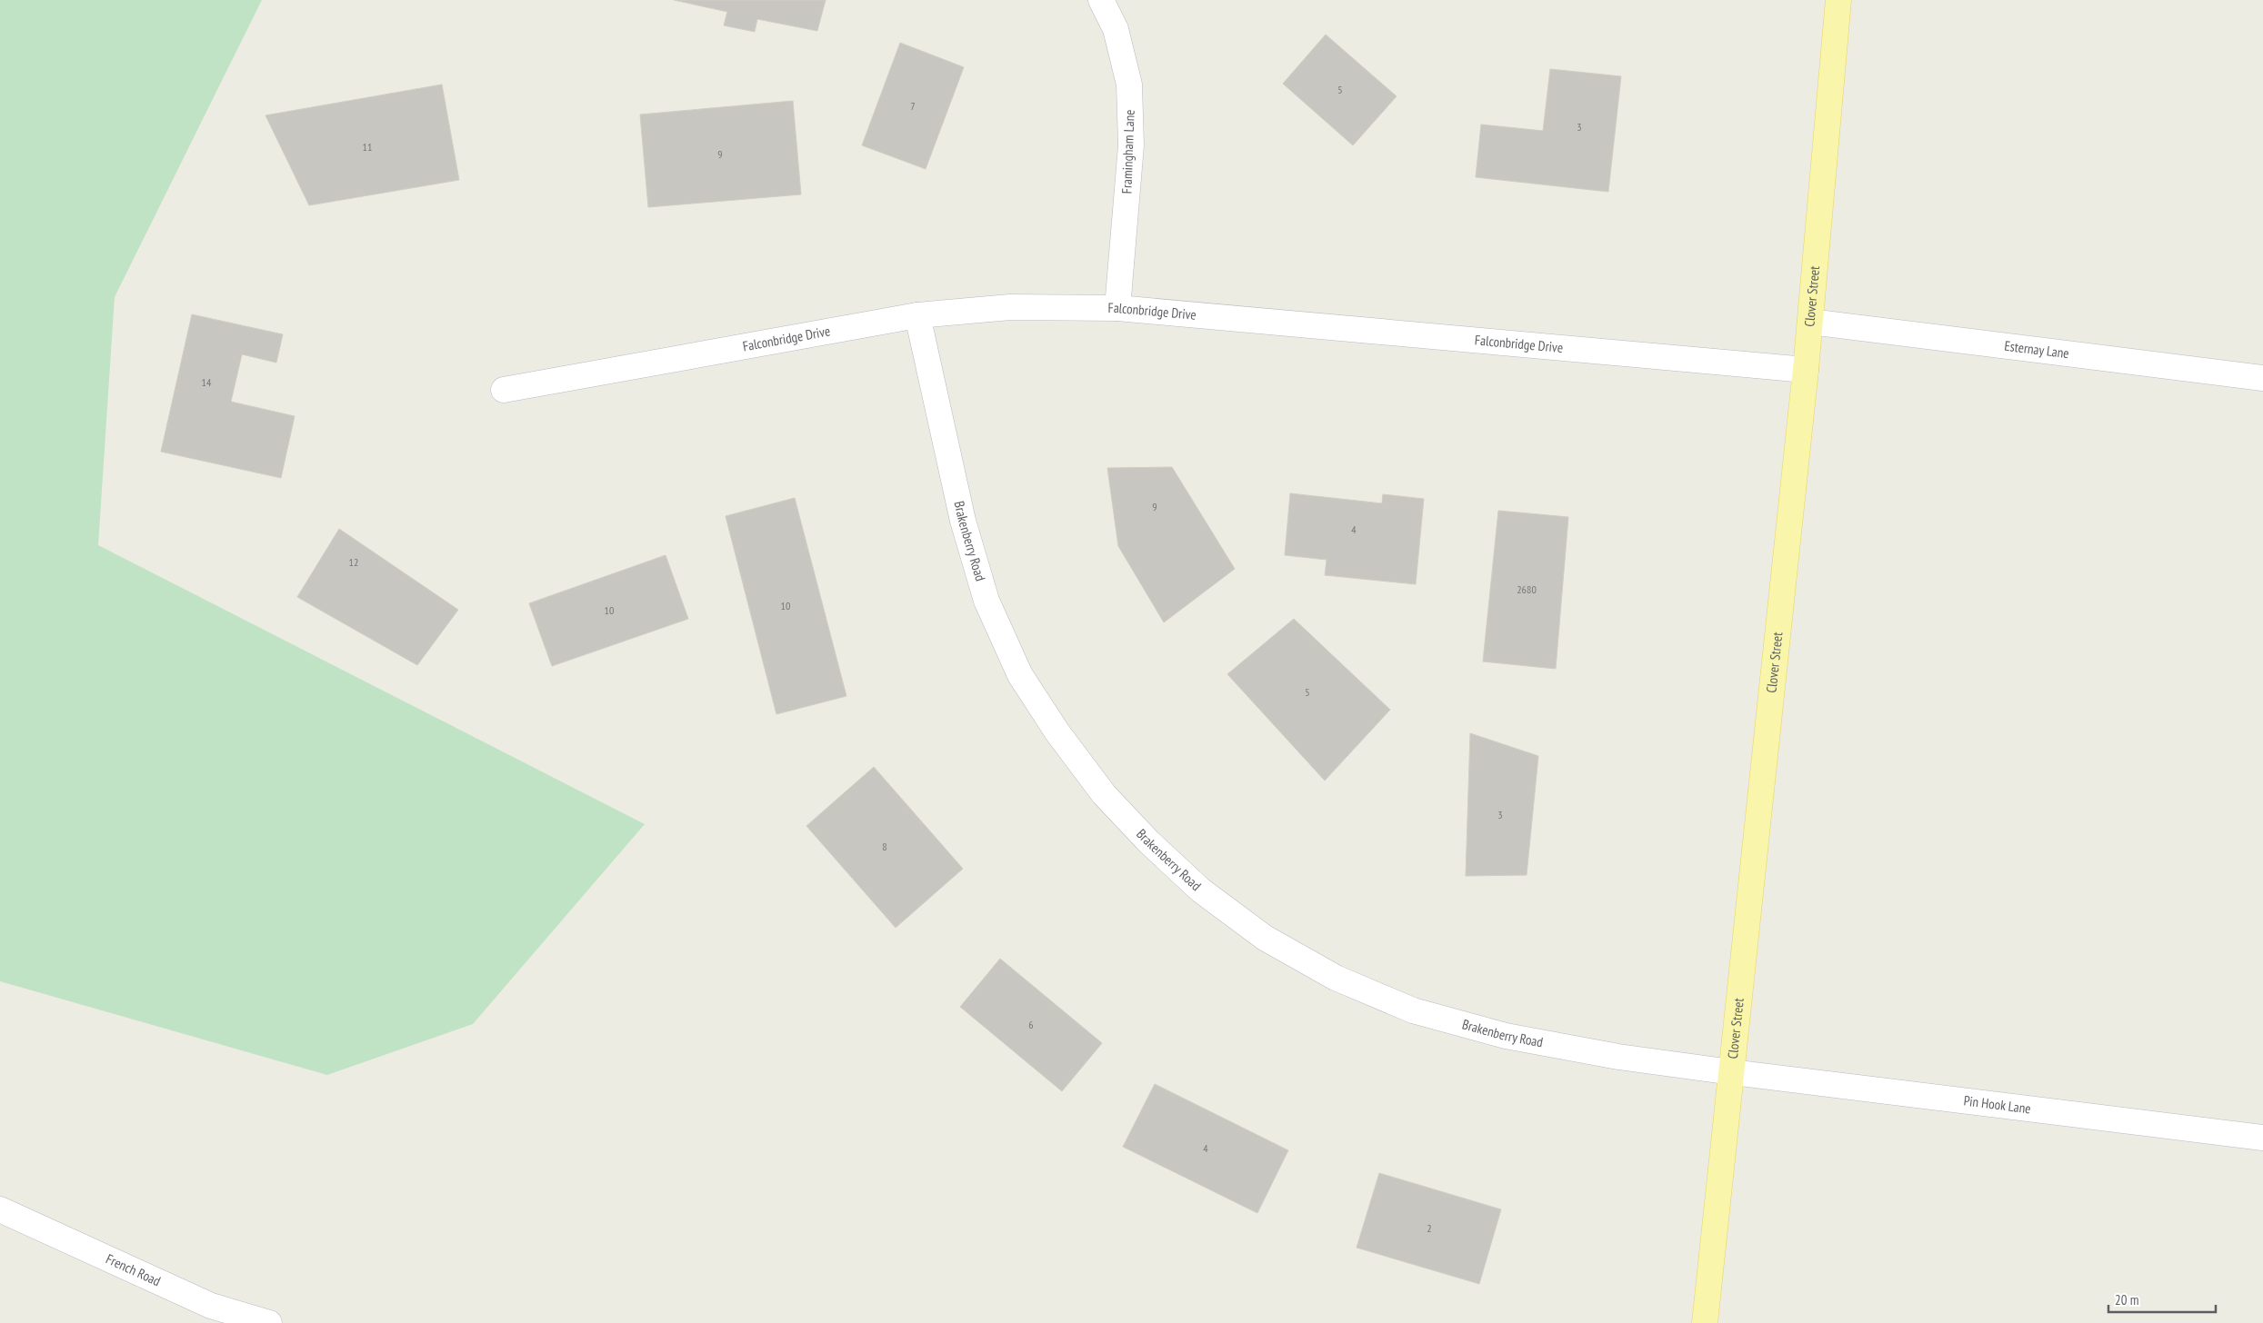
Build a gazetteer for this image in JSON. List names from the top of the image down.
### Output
{
  "streets": {
    "main road": ["Clover Street"],
    "street": [
      "Framingham Lane",
      "Falconbridge Drive",
      "Esternay Lane",
      "Brakenberry Road",
      "Pin Hook Lane",
      "French Road"
    ]
  },
  "crossings": [
    ["Framingham Lane", "Falconbridge Drive"],
    ["Clover Street", "Falconbridge Drive"],
    ["Clover Street", "Esternay Lane"],
    ["Clover Street", "Brakenberry Road"],
    ["Clover Street", "Pin Hook Lane"],
    ["Falconbridge Drive", "Brakenberry Road"],
    ["Brakenberry Road", "Pin Hook Lane"]
  ],
  "house_numbers": [
    "5",
    "7",
    "3",
    "11",
    "9",
    "14",
    "9",
    "4",
    "12",
    "2680",
    "10",
    "10",
    "5",
    "3",
    "8",
    "6",
    "4",
    "2"
  ],
  "scale_bar": "20 m"
}
